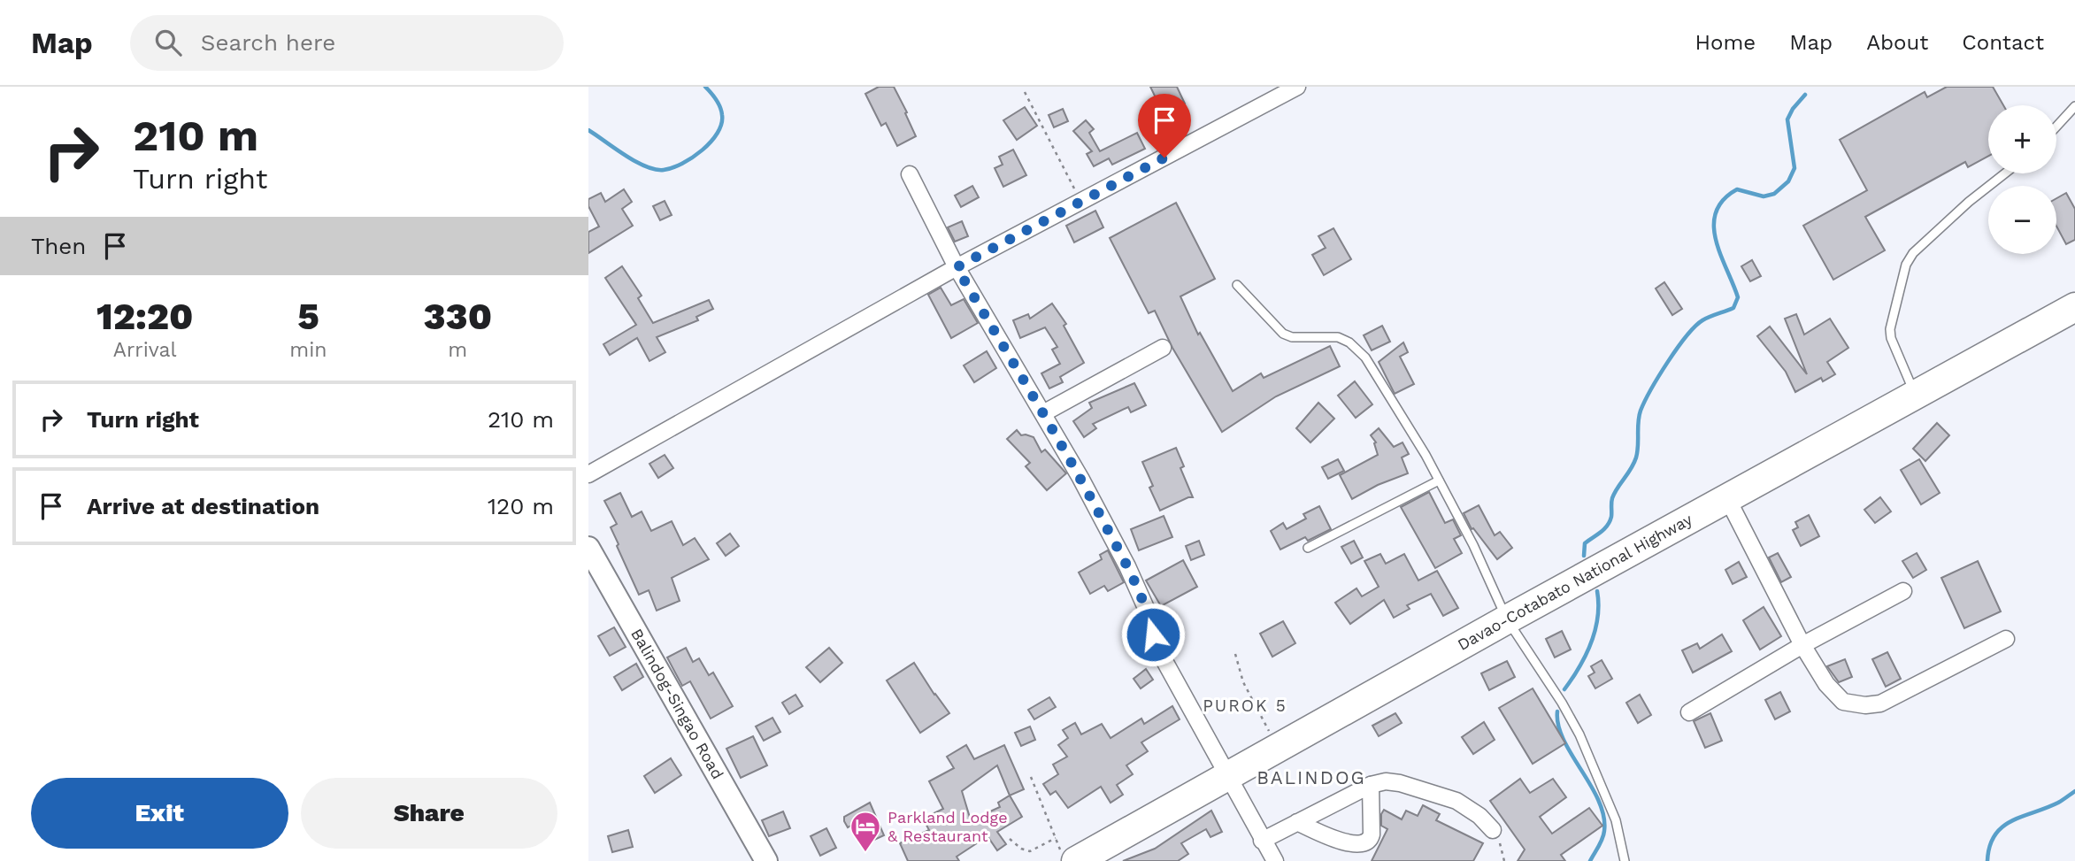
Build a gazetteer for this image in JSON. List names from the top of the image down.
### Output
{
  "streets": {
    "highway": ["Davao-Cotabato National Highway"],
    "street": ["Balindog-Singao Road"]
  },
  "districts": ["PUROK 5", "BALINDOG"],
  "places": {
    "hotel": ["Parkland Lodge & Restaurant"]
  },
  "page": {
    "header": "Map",
    "search": "Search here",
    "nav": [
      "Home",
      "Map",
      "About",
      "Contact"
    ],
    "turn": ["210 m", "Turn right"],
    "map_buttons": ["+", "−"],
    "then": "Then",
    "eta": [
      "12:20",
      "Arrival",
      "5",
      "min",
      "330",
      "m"
    ],
    "list": [
      {
        "name": "Turn right",
        "value": "210 m"
      },
      {
        "name": "Arrive at destination",
        "value": "120 m"
      }
    ],
    "buttons": ["Exit", "Share"]
  }
}
